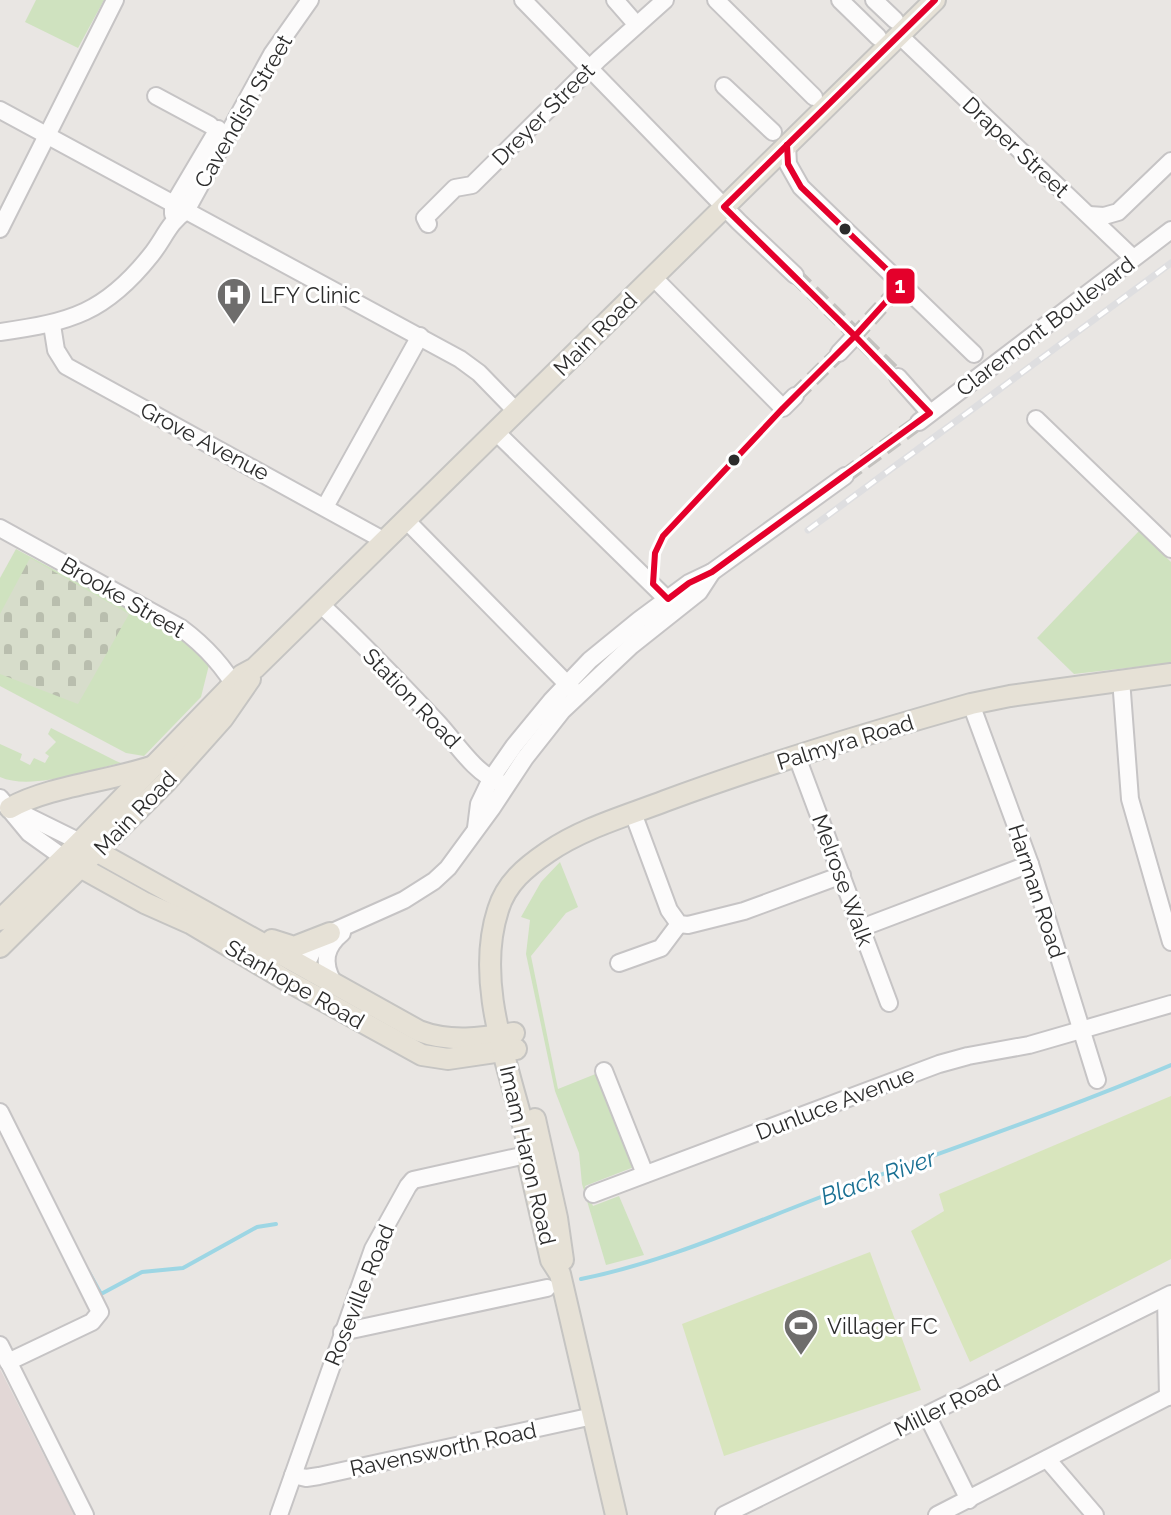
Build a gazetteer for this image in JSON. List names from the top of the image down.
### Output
{
  "streets": {
    "main road": [
      "Main Road",
      "Palmyra Road",
      "Stanhope Road",
      "Imam Haron Road"
    ],
    "street": [
      "Cavendish Street",
      "Dreyer Street",
      "Draper Street",
      "Claremont Boulevard",
      "Grove Avenue",
      "Brooke Street",
      "Station Road",
      "Melrose Walk",
      "Harman Road",
      "Dunluce Avenue",
      "Roseville Road",
      "Miller Road",
      "Ravensworth Road"
    ]
  },
  "crossings": [
    ["Cavendish Street", "Grove Avenue"],
    ["Draper Street", "Claremont Boulevard"],
    ["Draper Street", "Main Road"],
    ["Main Road", "Grove Avenue"],
    ["Main Road", "Brooke Street"],
    ["Main Road", "Station Road"],
    ["Main Road", "Stanhope Road"],
    ["Palmyra Road", "Melrose Walk"],
    ["Palmyra Road", "Harman Road"],
    ["Palmyra Road", "Stanhope Road"],
    ["Palmyra Road", "Imam Haron Road"],
    ["Harman Road", "Dunluce Avenue"],
    ["Stanhope Road", "Imam Haron Road"],
    ["Imam Haron Road", "Roseville Road"],
    ["Imam Haron Road", "Ravensworth Road"],
    ["Roseville Road", "Ravensworth Road"]
  ],
  "water": ["Black River"],
  "places": {
    "hospital": ["LFY Clinic"],
    "sports": ["Villager FC"]
  },
  "lines": ["transit line 1"]
}
